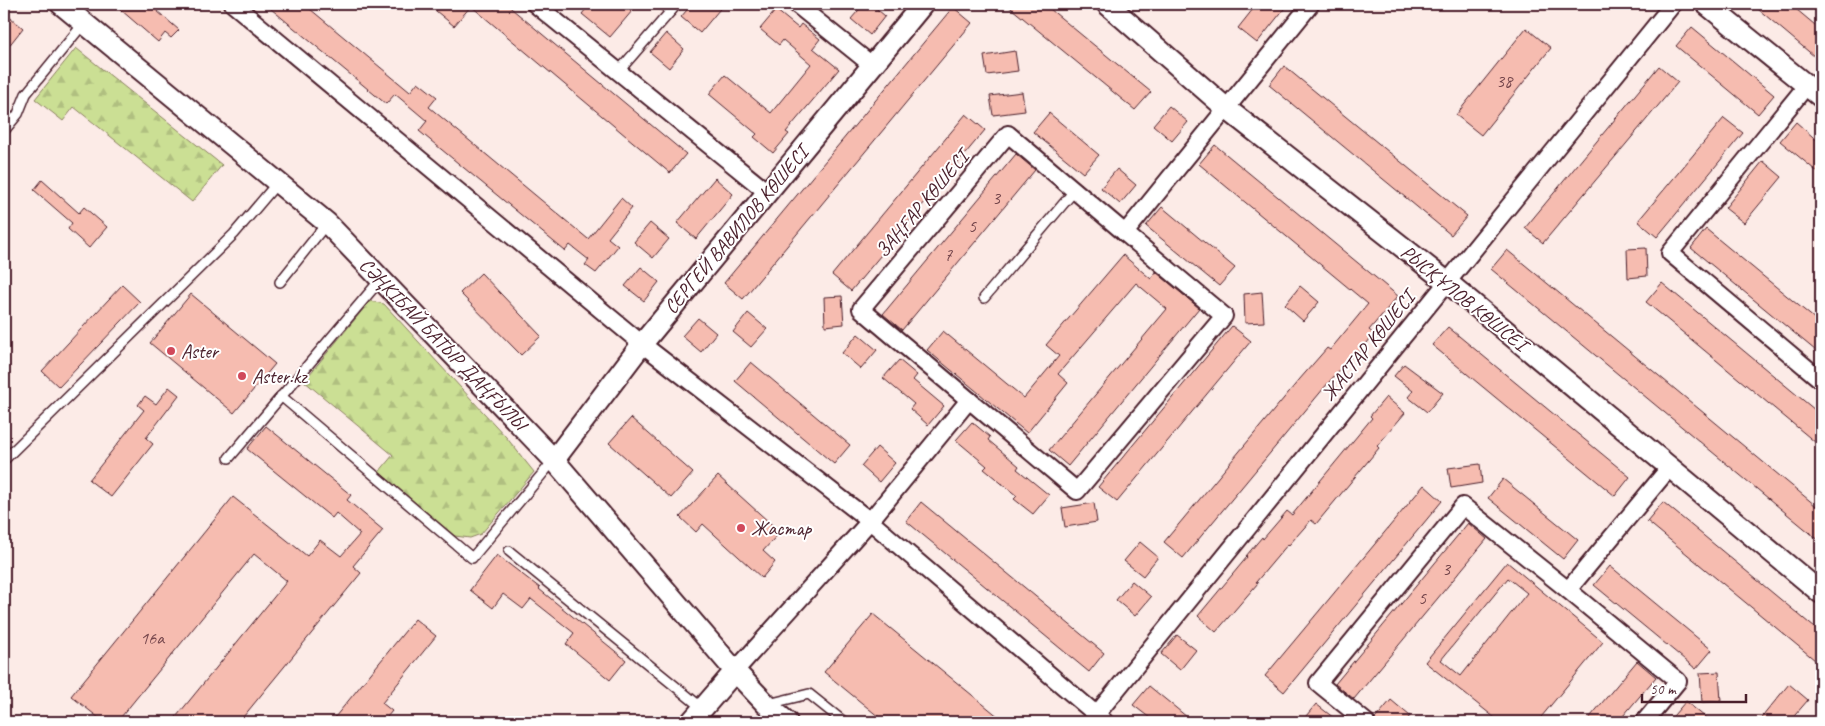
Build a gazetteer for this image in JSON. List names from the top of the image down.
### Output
{
  "streets": {
    "street": [
      "ЗАҢҒАР КӨШЕСІ",
      "СЕРГЕЙ ВАВИЛОВ КӨШЕСІ",
      "РЫСҚҰЛОВ КӨШСЕІ",
      "СӘҢКІБАЙ БАТЫР ДАҢҒЫЛЫ",
      "ЖАСТАР КӨШЕСІ"
    ]
  },
  "crossings": [
    ["СЕРГЕЙ ВАВИЛОВ КӨШЕСІ", "СӘҢКІБАЙ БАТЫР ДАҢҒЫЛЫ"],
    ["РЫСҚҰЛОВ КӨШСЕІ", "ЖАСТАР КӨШЕСІ"]
  ],
  "places": ["Aster", "Aster.kz", "Жастар"],
  "house_numbers": [
    "38",
    "3",
    "5",
    "7",
    "3",
    "5",
    "16а"
  ],
  "scale_bar": "50 m"
}
